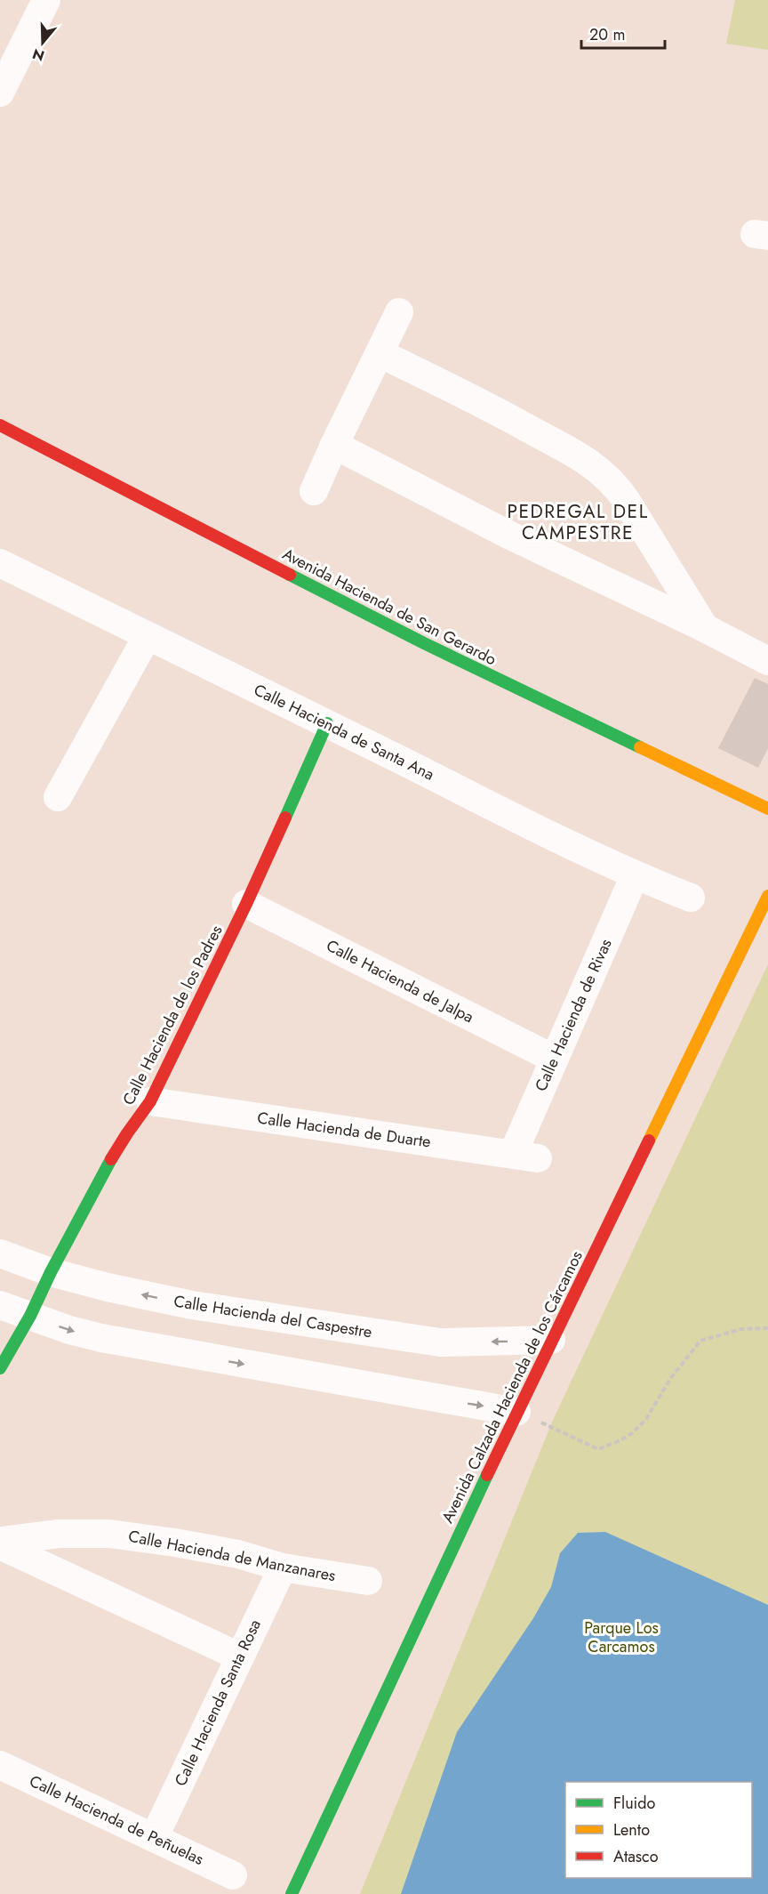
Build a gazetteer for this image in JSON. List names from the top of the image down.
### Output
{
  "streets": {
    "street": [
      "Avenida Hacienda de San Gerardo",
      "Calle Hacienda de Santa Ana",
      "Calle Hacienda de Jalpa",
      "Calle Hacienda de los Padres",
      "Calle Hacienda de Rivas",
      "Calle Hacienda de Duarte",
      "Calle Hacienda del Caspestre",
      "Avenida Calzada Hacienda de los Cárcamos",
      "Calle Hacienda de Manzanares",
      "Calle Hacienda Santa Rosa",
      "Calle Hacienda de Peñuelas"
    ]
  },
  "crossings": [
    ["Calle Hacienda de Santa Ana", "Calle Hacienda de los Padres"],
    ["Calle Hacienda de Santa Ana", "Calle Hacienda de Rivas"],
    ["Calle Hacienda de Jalpa", "Calle Hacienda de los Padres"],
    ["Calle Hacienda de Jalpa", "Calle Hacienda de Rivas"],
    ["Calle Hacienda de los Padres", "Calle Hacienda de Duarte"],
    ["Calle Hacienda de los Padres", "Calle Hacienda del Caspestre"],
    ["Calle Hacienda de Rivas", "Calle Hacienda de Duarte"],
    ["Calle Hacienda del Caspestre", "Avenida Calzada Hacienda de los Cárcamos"],
    ["Calle Hacienda de Manzanares", "Calle Hacienda Santa Rosa"],
    ["Calle Hacienda Santa Rosa", "Calle Hacienda de Peñuelas"]
  ],
  "districts": ["PEDREGAL DEL CAMPESTRE"],
  "parks": ["Parque Los Carcamos"],
  "legend": ["Fluido", "Lento", "Atasco"],
  "scale_bar": "20 m",
  "north": "bottom"
}
